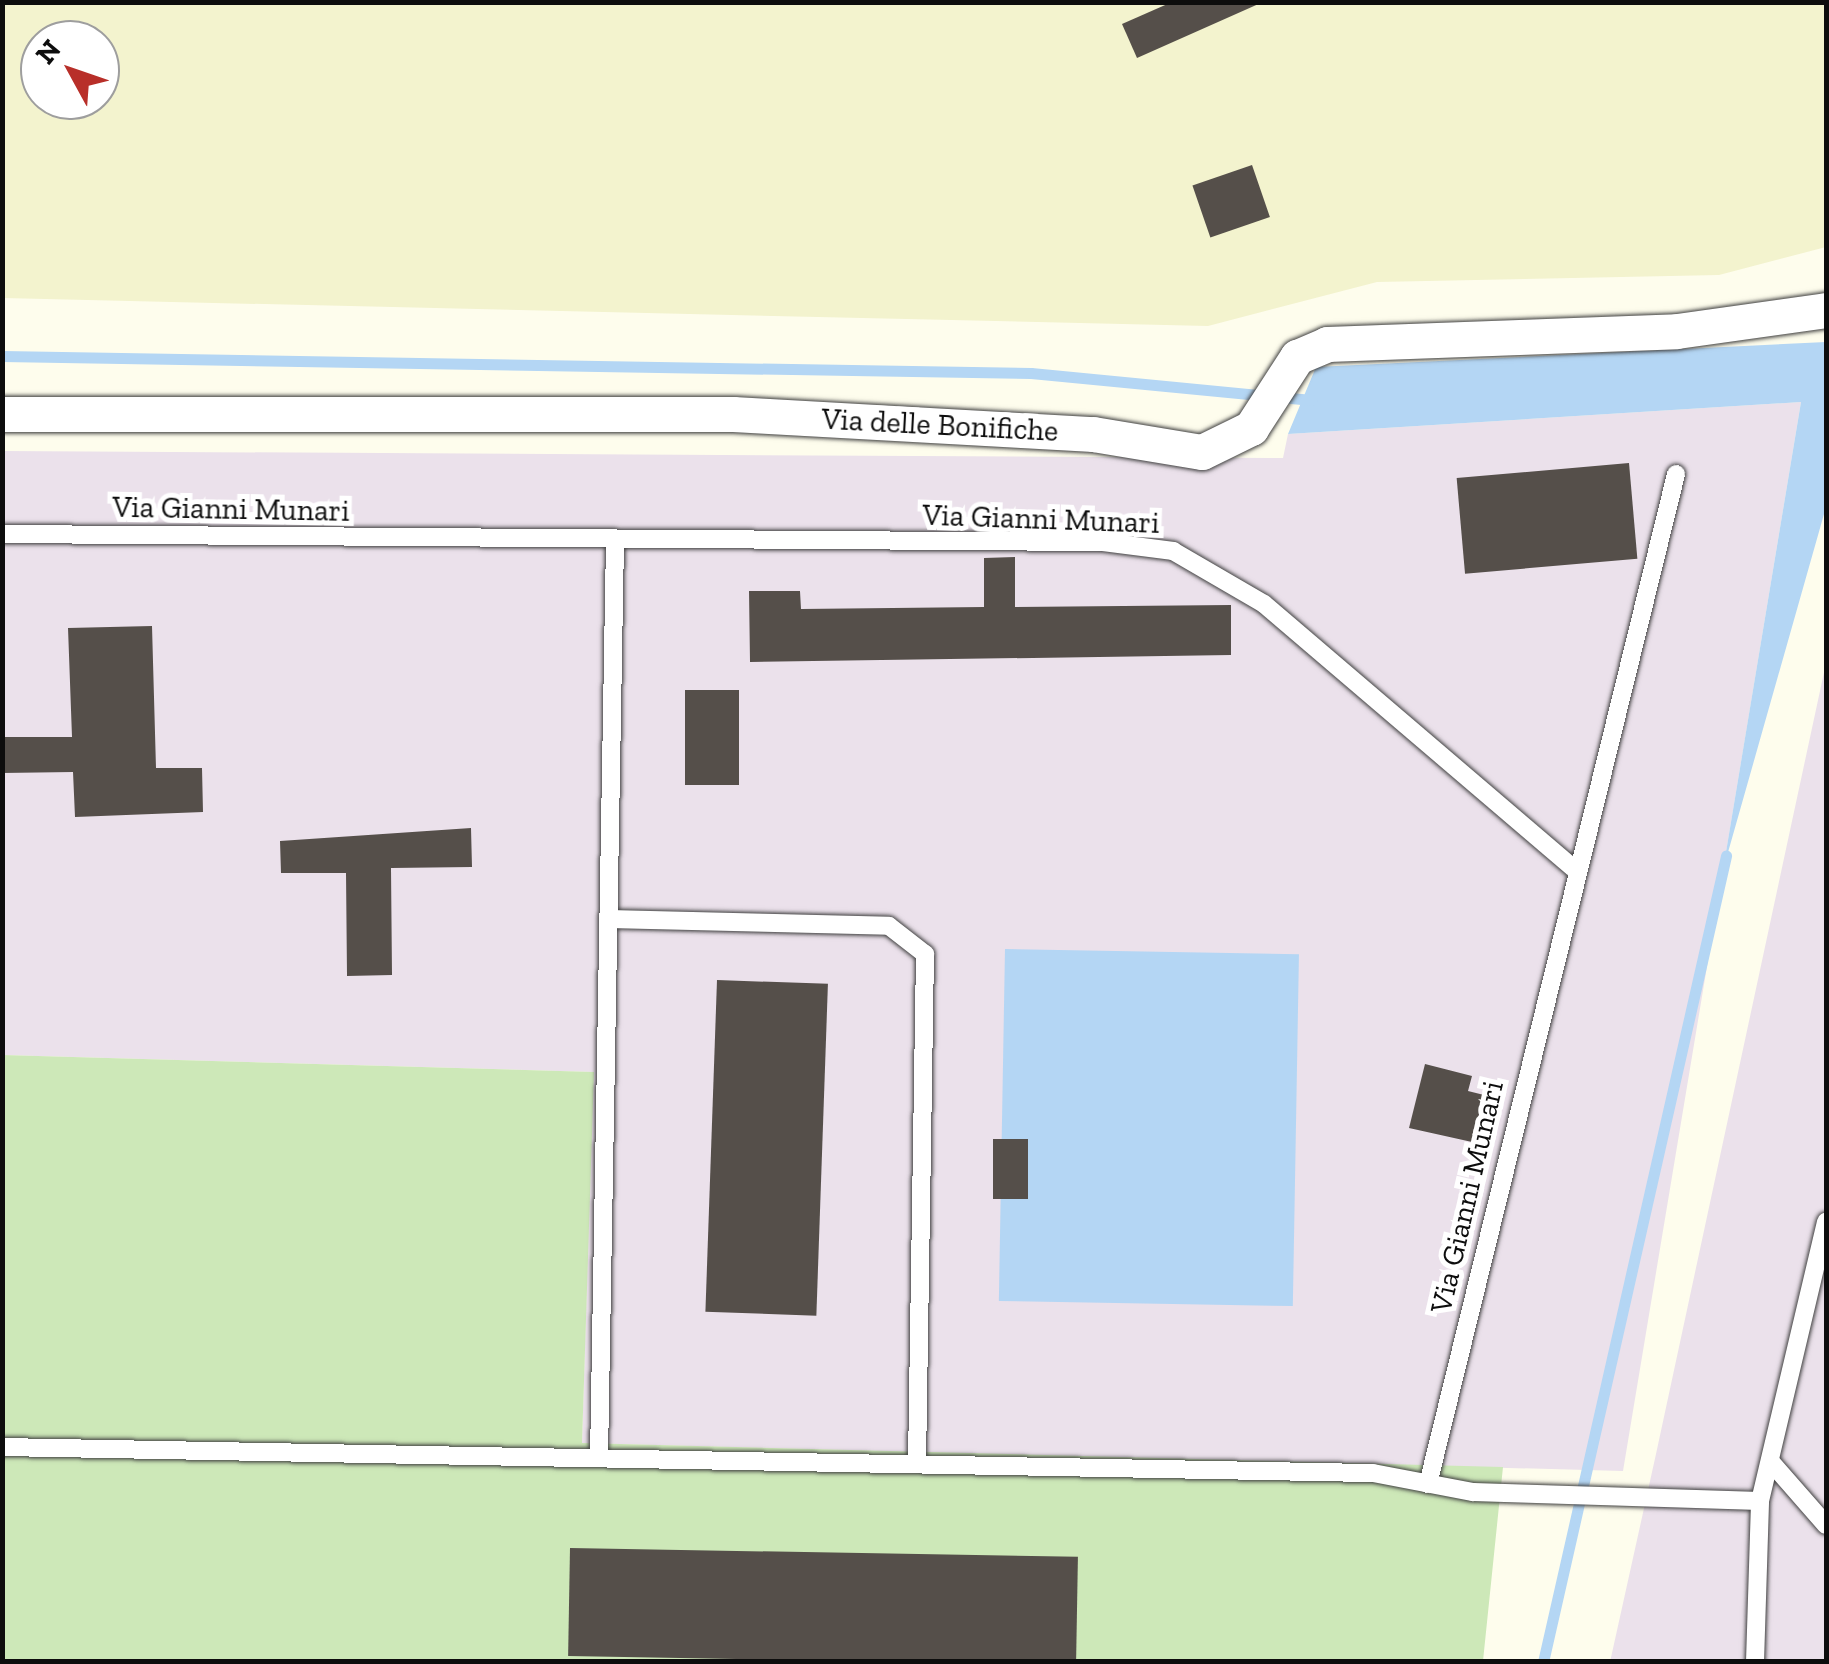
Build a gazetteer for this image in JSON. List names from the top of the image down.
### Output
{
  "streets": {
    "street": ["Via delle Bonifiche"],
    "lane": ["Via Gianni Munari"]
  },
  "north": "top left"
}
